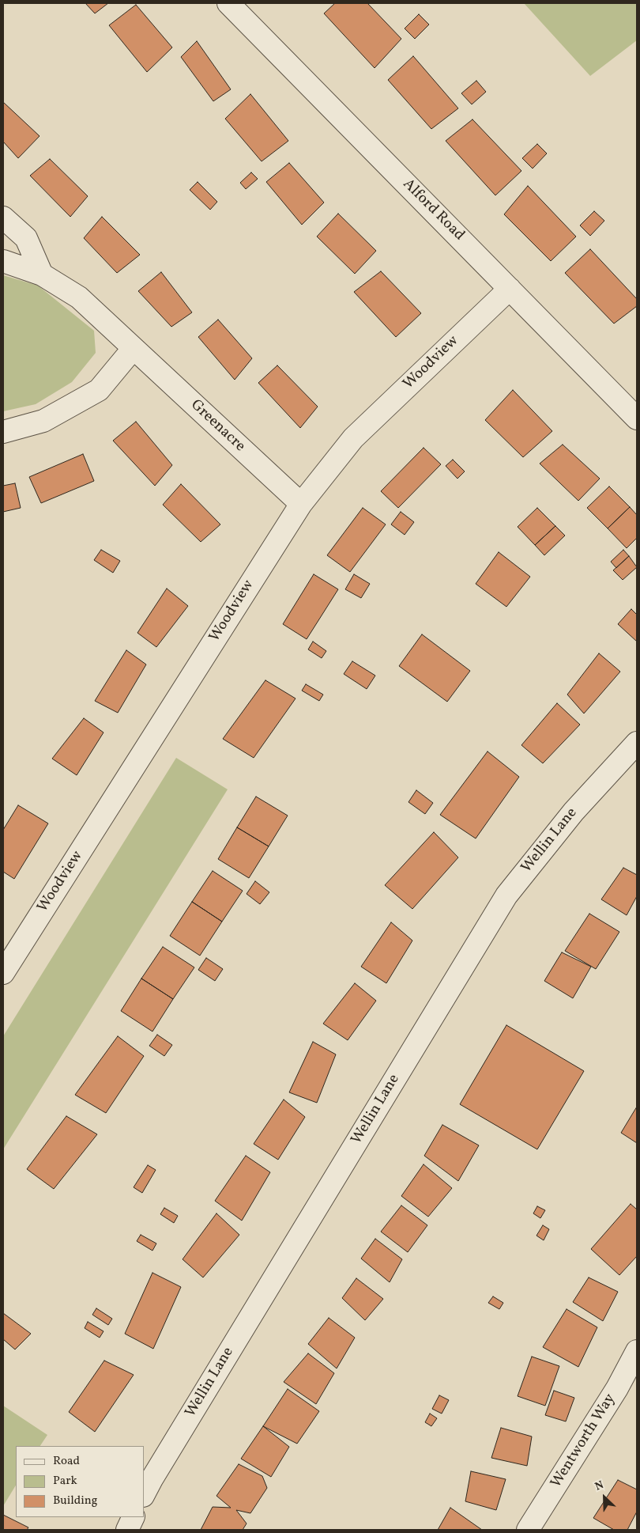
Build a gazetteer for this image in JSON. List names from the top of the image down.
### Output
{
  "streets": {
    "street": [
      "Alford Road",
      "Woodview",
      "Greenacre",
      "Wellin Lane",
      "Wentworth Way"
    ]
  },
  "crossings": [
    ["Alford Road", "Woodview"],
    ["Woodview", "Greenacre"]
  ],
  "legend": ["Road", "Park", "Building"],
  "north": "top left"
}
